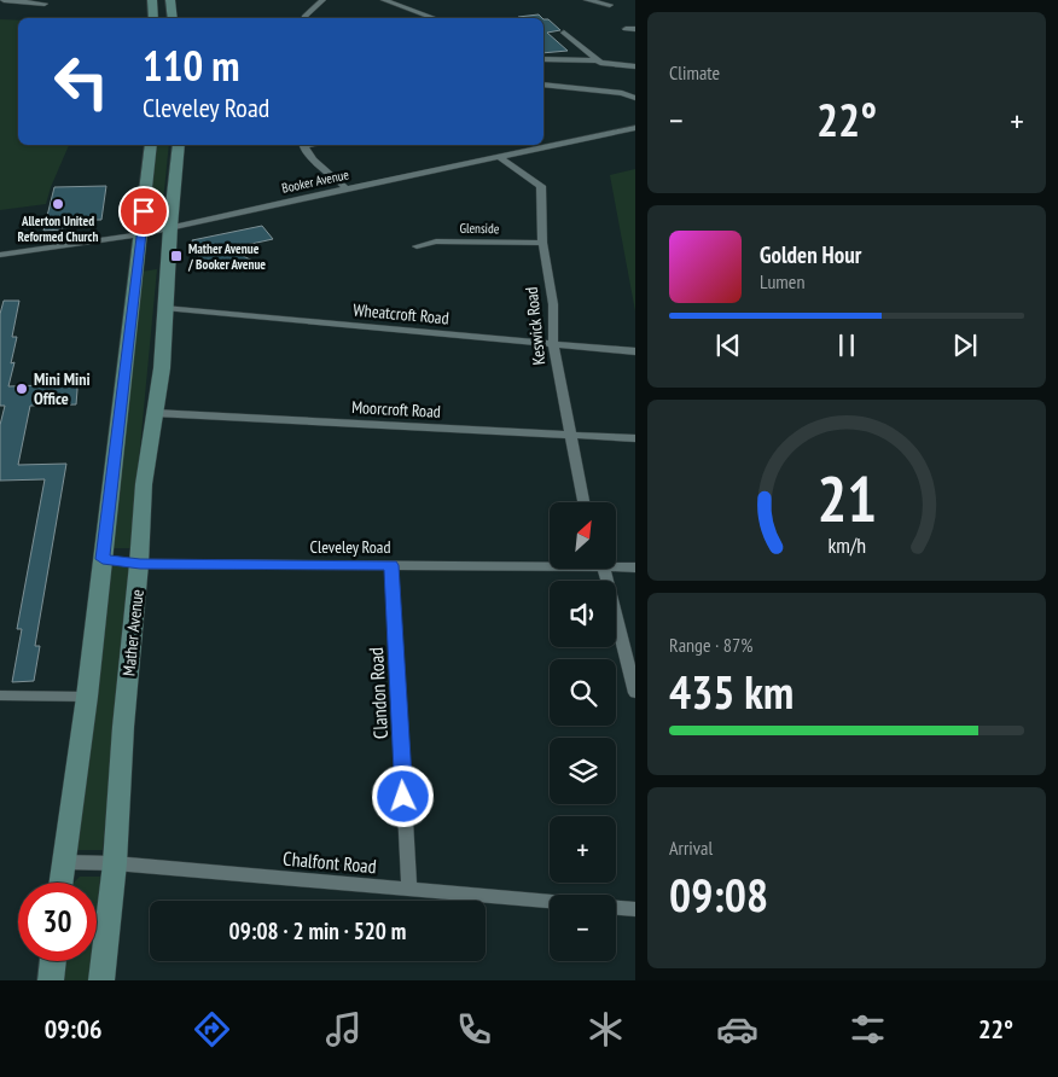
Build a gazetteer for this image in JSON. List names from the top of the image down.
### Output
{
  "streets": {
    "main road": ["Mather Avenue"],
    "street": [
      "Booker Avenue",
      "Glenside",
      "Wheatcroft Road",
      "Keswick Road",
      "Moorcroft Road",
      "Cleveley Road",
      "Clandon Road",
      "Chalfont Road"
    ]
  },
  "crossings": [
    ["Booker Avenue", "Keswick Road"],
    ["Booker Avenue", "Mather Avenue"],
    ["Glenside", "Keswick Road"],
    ["Wheatcroft Road", "Keswick Road"],
    ["Wheatcroft Road", "Mather Avenue"],
    ["Keswick Road", "Moorcroft Road"],
    ["Moorcroft Road", "Mather Avenue"],
    ["Cleveley Road", "Mather Avenue"],
    ["Cleveley Road", "Clandon Road"],
    ["Mather Avenue", "Chalfont Road"],
    ["Clandon Road", "Chalfont Road"]
  ],
  "places": {
    "other": ["Allerton United Reformed Church", "Mini Mini Office"],
    "transit": ["Mather Avenue / Booker Avenue"]
  },
  "north": "top right",
  "page": {
    "tile": [
      "Climate",
      ["Range · 87%", "435 km"],
      ["Arrival", "09:08"]
    ],
    "turn": ["110 m", "Cleveley Road"],
    "heat": ["−", "22°", "+"],
    "song": ["Golden Hour", "Lumen"],
    "map_buttons": ["+", "−"],
    "limit": "30",
    "trip": "09:08 · 2 min · 520 m",
    "tabs": ["09:06", "22°"],
    "gauge": ["21", "km/h"]
  }
}
